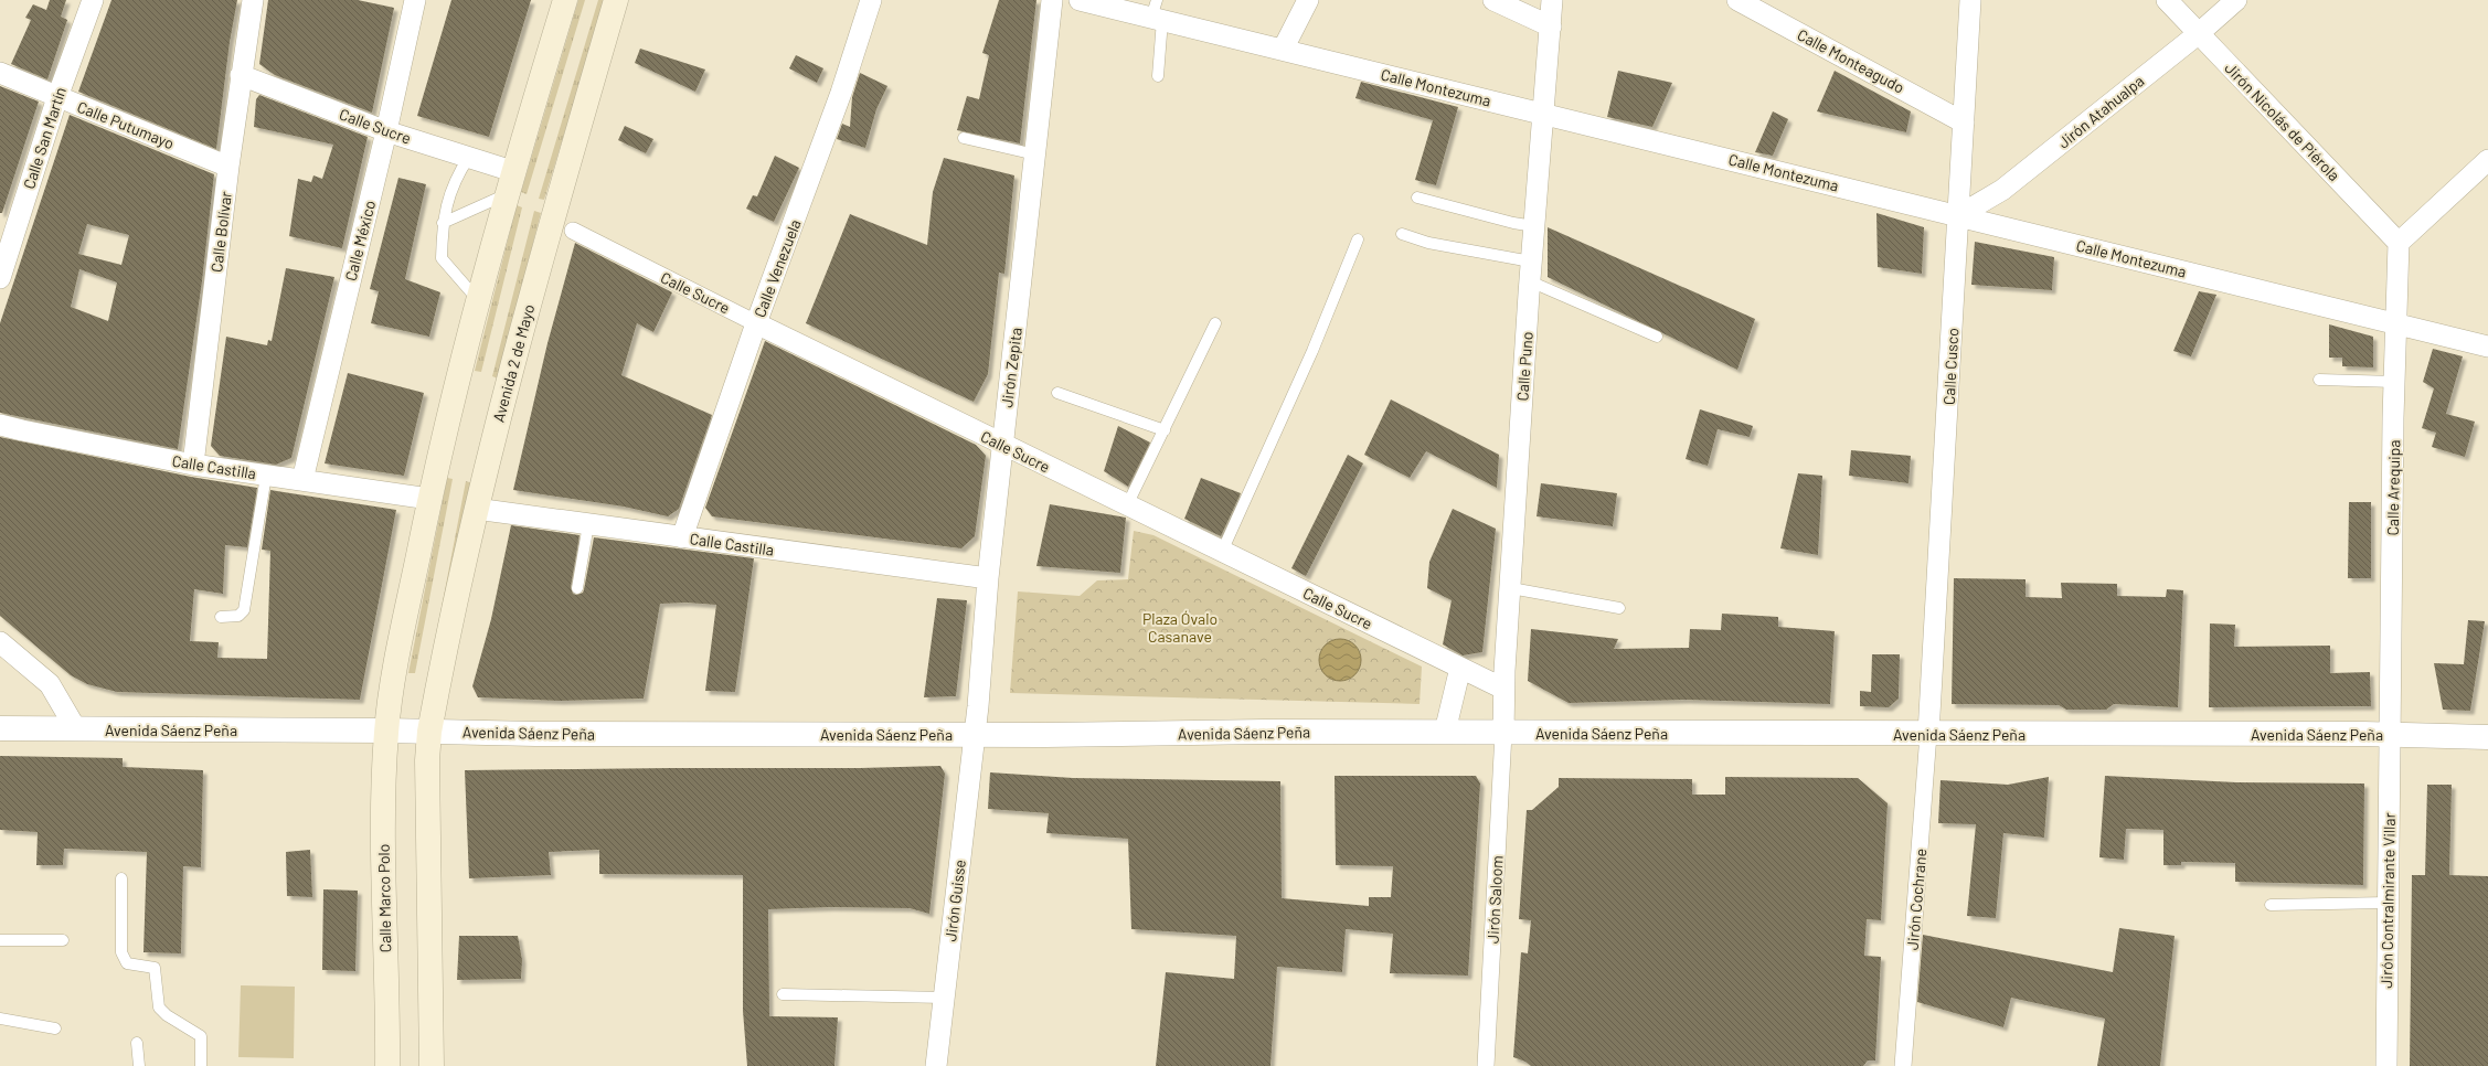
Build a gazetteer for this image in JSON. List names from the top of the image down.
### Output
{
  "streets": {
    "main road": ["Avenida 2 de Mayo", "Calle Marco Polo"],
    "street": [
      "Calle Monteagudo",
      "Calle Montezuma",
      "Jirón Atahualpa",
      "Jirón Nicolás de Piérola",
      "Calle Putumayo",
      "Calle Sucre",
      "Calle San Martín",
      "Calle Bolívar",
      "Calle México",
      "Calle Venezuela",
      "Calle Puno",
      "Calle Cusco",
      "Jirón Zepita",
      "Calle Castilla",
      "Calle Arequipa",
      "Avenida Sáenz Peña",
      "Jirón Saloom",
      "Jirón Cochrane",
      "Jirón Guisse",
      "Jirón Contralmirante Villar"
    ]
  },
  "crossings": [
    ["Calle Monteagudo", "Calle Cusco"],
    ["Calle Montezuma", "Jirón Atahualpa"],
    ["Calle Montezuma", "Calle Puno"],
    ["Calle Montezuma", "Calle Cusco"],
    ["Calle Montezuma", "Calle Arequipa"],
    ["Jirón Atahualpa", "Jirón Nicolás de Piérola"],
    ["Jirón Atahualpa", "Calle Cusco"],
    ["Jirón Nicolás de Piérola", "Calle Arequipa"],
    ["Calle Putumayo", "Calle San Martín"],
    ["Calle Putumayo", "Calle Bolívar"],
    ["Calle Sucre", "Calle Bolívar"],
    ["Calle Sucre", "Calle México"],
    ["Calle Sucre", "Calle Venezuela"],
    ["Calle Sucre", "Calle Puno"],
    ["Calle Sucre", "Jirón Zepita"],
    ["Calle Bolívar", "Calle Castilla"],
    ["Calle México", "Calle Castilla"],
    ["Calle Venezuela", "Calle Castilla"],
    ["Avenida 2 de Mayo", "Calle Castilla"],
    ["Avenida 2 de Mayo", "Avenida Sáenz Peña"],
    ["Calle Puno", "Avenida Sáenz Peña"],
    ["Calle Puno", "Jirón Saloom"],
    ["Calle Cusco", "Avenida Sáenz Peña"],
    ["Calle Cusco", "Jirón Cochrane"],
    ["Jirón Zepita", "Calle Castilla"],
    ["Jirón Zepita", "Avenida Sáenz Peña"],
    ["Jirón Zepita", "Jirón Guisse"],
    ["Calle Arequipa", "Avenida Sáenz Peña"],
    ["Calle Arequipa", "Jirón Contralmirante Villar"],
    ["Avenida Sáenz Peña", "Calle Marco Polo"],
    ["Avenida Sáenz Peña", "Jirón Saloom"],
    ["Avenida Sáenz Peña", "Jirón Cochrane"],
    ["Avenida Sáenz Peña", "Jirón Guisse"],
    ["Avenida Sáenz Peña", "Jirón Contralmirante Villar"]
  ],
  "parks": ["Plaza Óvalo Casanave"]
}
